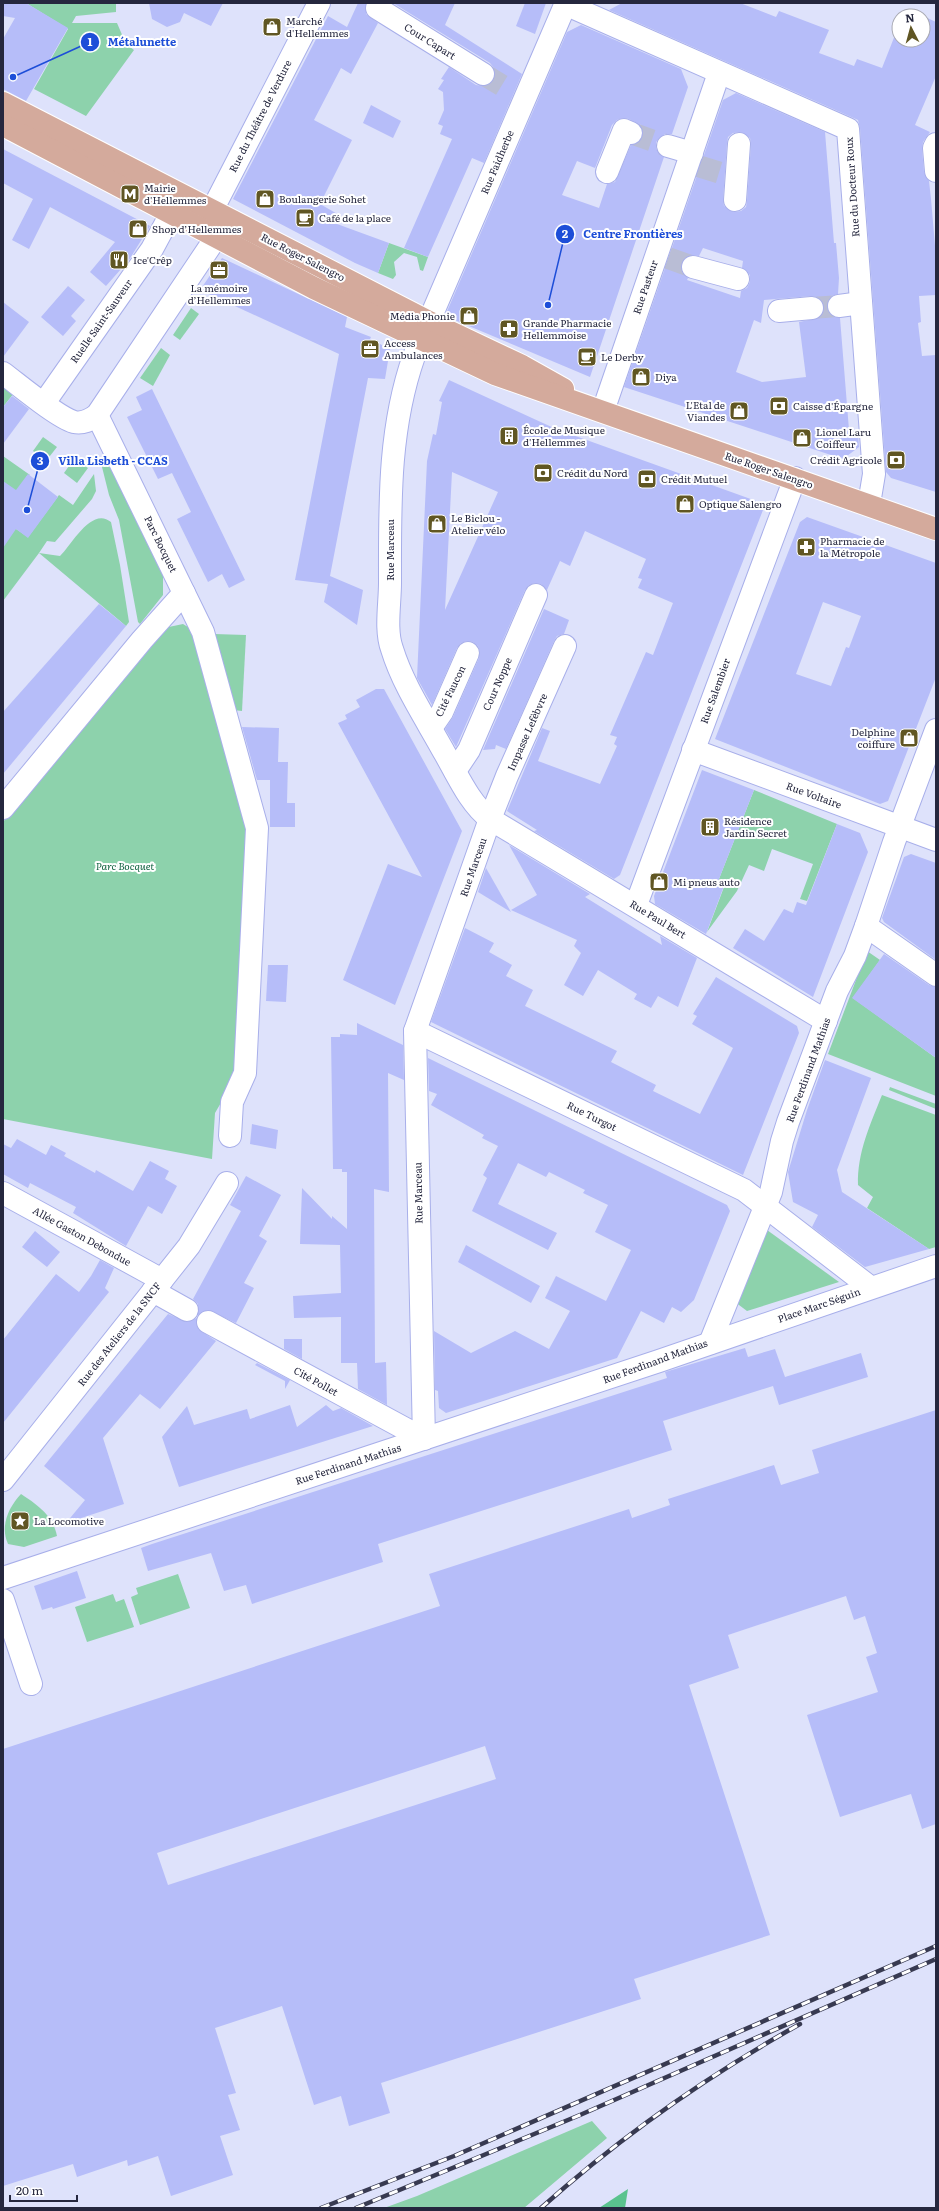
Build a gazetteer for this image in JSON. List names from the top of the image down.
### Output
{
  "streets": {
    "main road": ["Rue Roger Salengro"],
    "street": [
      "Cour Capart",
      "Rue du Théâtre de Verdure",
      "Rue Faidherbe",
      "Rue du Docteur Roux",
      "Rue Pasteur",
      "Ruelle Saint-Sauveur",
      "Parc Bocquet",
      "Rue Marceau",
      "Cour Noppe",
      "Cité Faucon",
      "Rue Salembier",
      "Impasse Lefèbvre",
      "Rue Voltaire",
      "Rue Paul Bert",
      "Rue Ferdinand Mathias",
      "Rue Turgot",
      "Allée Gaston Debondue",
      "Place Marc Séguin",
      "Rue des Ateliers de la SNCF",
      "Cité Pollet"
    ]
  },
  "crossings": [
    ["Rue du Théâtre de Verdure", "Rue Roger Salengro"],
    ["Rue Faidherbe", "Rue du Docteur Roux"],
    ["Rue Faidherbe", "Rue Roger Salengro"],
    ["Rue Faidherbe", "Rue Marceau"],
    ["Rue du Docteur Roux", "Rue Roger Salengro"],
    ["Rue du Docteur Roux", "Rue Pasteur"],
    ["Rue Roger Salengro", "Rue Pasteur"],
    ["Rue Roger Salengro", "Ruelle Saint-Sauveur"],
    ["Rue Roger Salengro", "Rue Marceau"],
    ["Rue Roger Salengro", "Rue Salembier"],
    ["Rue Marceau", "Cour Noppe"],
    ["Rue Marceau", "Cité Faucon"],
    ["Rue Marceau", "Impasse Lefèbvre"],
    ["Rue Marceau", "Rue Paul Bert"],
    ["Rue Marceau", "Rue Ferdinand Mathias"],
    ["Rue Marceau", "Rue Turgot"],
    ["Rue Marceau", "Cité Pollet"],
    ["Rue Salembier", "Rue Voltaire"],
    ["Rue Salembier", "Rue Paul Bert"],
    ["Impasse Lefèbvre", "Rue Paul Bert"],
    ["Rue Voltaire", "Rue Ferdinand Mathias"],
    ["Rue Paul Bert", "Rue Ferdinand Mathias"],
    ["Rue Ferdinand Mathias", "Rue Turgot"],
    ["Rue Ferdinand Mathias", "Place Marc Séguin"],
    ["Rue Ferdinand Mathias", "Cité Pollet"],
    ["Rue Turgot", "Place Marc Séguin"],
    ["Allée Gaston Debondue", "Rue des Ateliers de la SNCF"]
  ],
  "parks": ["Parc Bocquet"],
  "places": {
    "shop": [
      "Marché d'Hellemmes",
      "Boulangerie Sohet",
      "Shop d’Hellemmes",
      "Média Phonie",
      "Diya",
      "L'Etal de Viandes",
      "Lionel Laru Coiffeur",
      "Optique Salengro",
      "Le Biclou - Atelier vélo",
      "Delphine coiffure",
      "Mi pneus auto"
    ],
    "other": ["Métalunette", "Centre Frontières", "Villa Lisbeth - CCAS"],
    "metro station": ["Mairie d'Hellemmes"],
    "cafe": ["Café de la place", "Le Derby"],
    "restaurant": ["Ice'Crêp"],
    "office": ["La mémoire d’Hellemmes", "Access Ambulances"],
    "pharmacy": ["Grande Pharmacie Hellemmoise", "Pharmacie de la Métropole"],
    "bank": [
      "Caisse d'Épargne",
      "Crédit Agricole",
      "Crédit du Nord",
      "Crédit Mutuel"
    ],
    "building": ["École de Musique d'Hellemmes", "Résidence Jardin Secret"],
    "place": ["La Locomotive"]
  },
  "scale_bar": "20 m",
  "north": "top"
}
